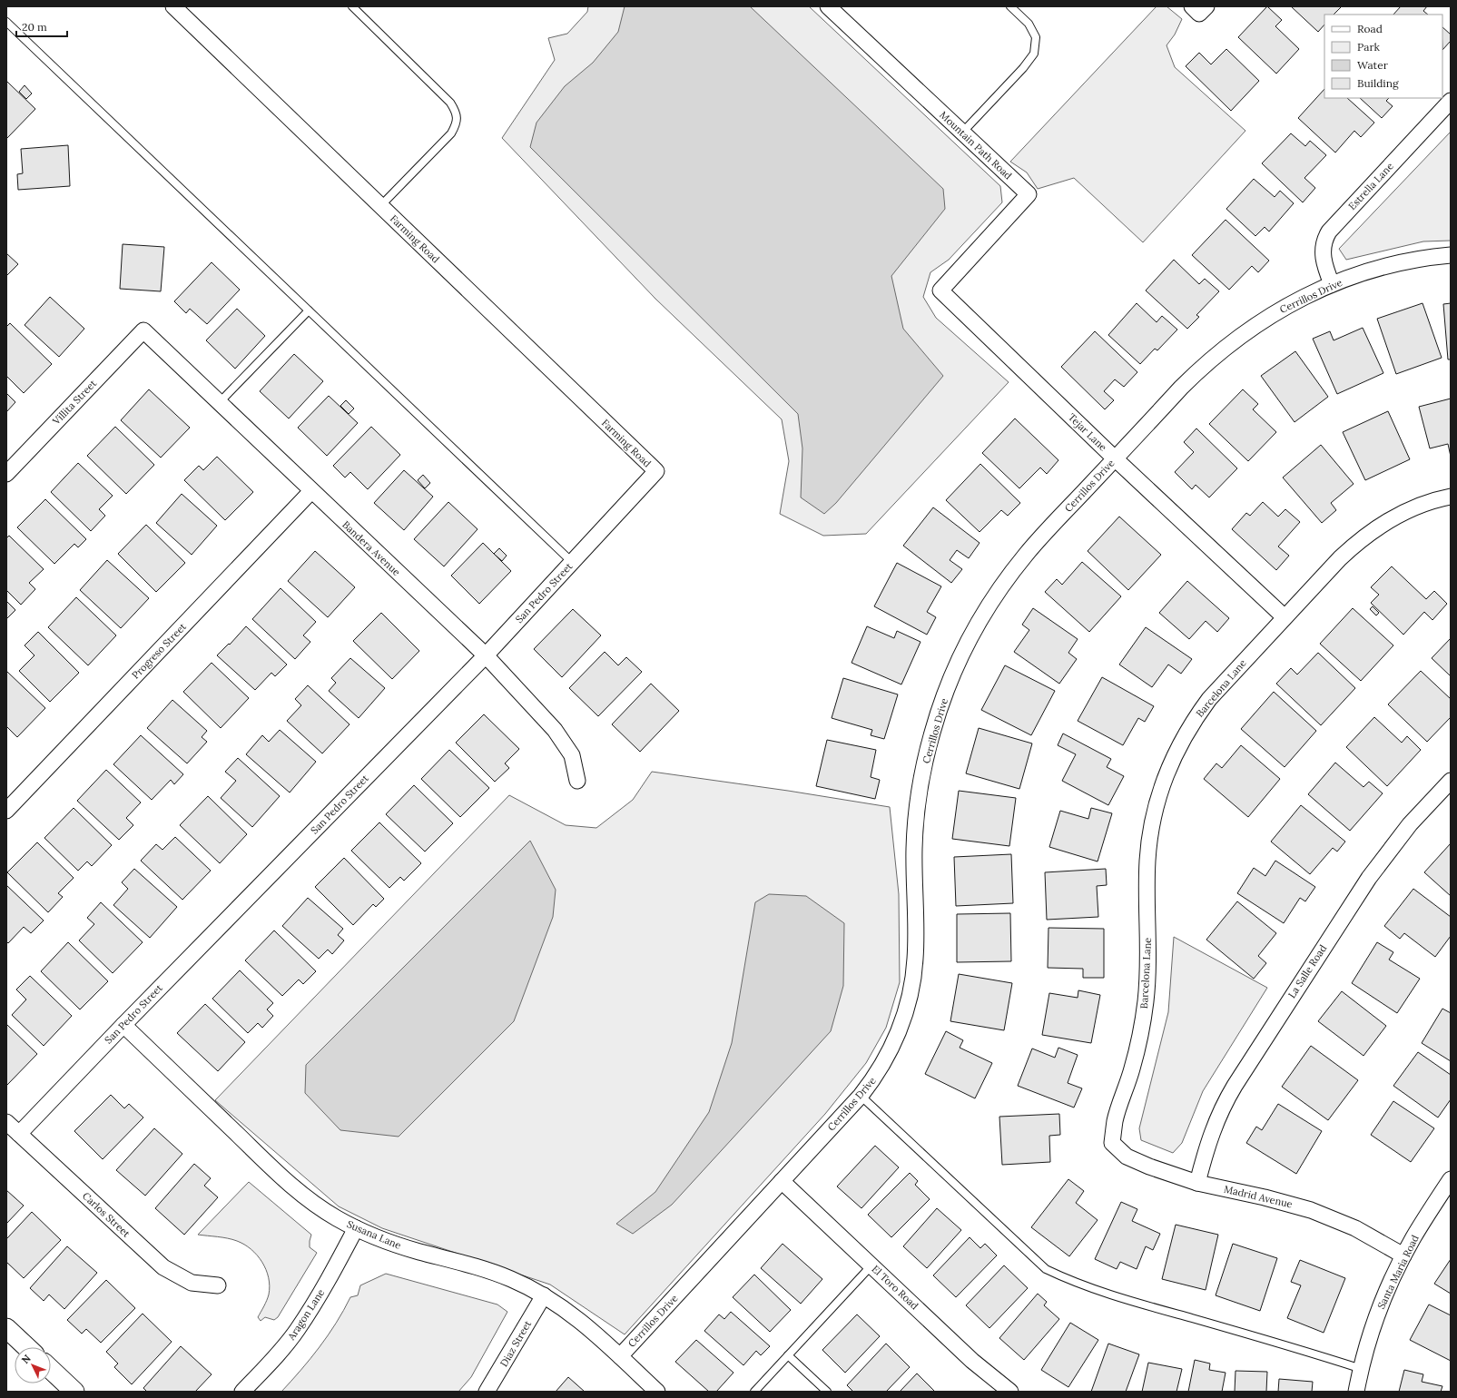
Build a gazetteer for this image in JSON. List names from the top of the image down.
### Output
{
  "streets": {
    "street": [
      "Mountain Path Road",
      "Estrella Lane",
      "Farming Road",
      "Cerrillos Drive",
      "Villita Street",
      "Tejar Lane",
      "Bandera Avenue",
      "San Pedro Street",
      "Progreso Street",
      "Barcelona Lane",
      "La Salle Road",
      "Madrid Avenue",
      "Carlos Street",
      "Susana Lane",
      "Santa Maria Road",
      "El Toro Road",
      "Aragon Lane",
      "Diaz Street"
    ]
  },
  "crossings": [
    ["Mountain Path Road", "Tejar Lane"],
    ["Estrella Lane", "Cerrillos Drive"],
    ["Farming Road", "San Pedro Street"],
    ["Cerrillos Drive", "Tejar Lane"],
    ["Cerrillos Drive", "Susana Lane"],
    ["Cerrillos Drive", "El Toro Road"],
    ["Villita Street", "Bandera Avenue"],
    ["Tejar Lane", "Barcelona Lane"],
    ["Bandera Avenue", "San Pedro Street"],
    ["Bandera Avenue", "Progreso Street"],
    ["San Pedro Street", "Carlos Street"],
    ["San Pedro Street", "Susana Lane"],
    ["Barcelona Lane", "Madrid Avenue"],
    ["La Salle Road", "Madrid Avenue"],
    ["Madrid Avenue", "Santa Maria Road"],
    ["Susana Lane", "Aragon Lane"],
    ["Susana Lane", "Diaz Street"]
  ],
  "legend": [
    "Road",
    "Park",
    "Water",
    "Building"
  ],
  "scale_bar": "20 m",
  "north": "top left"
}
